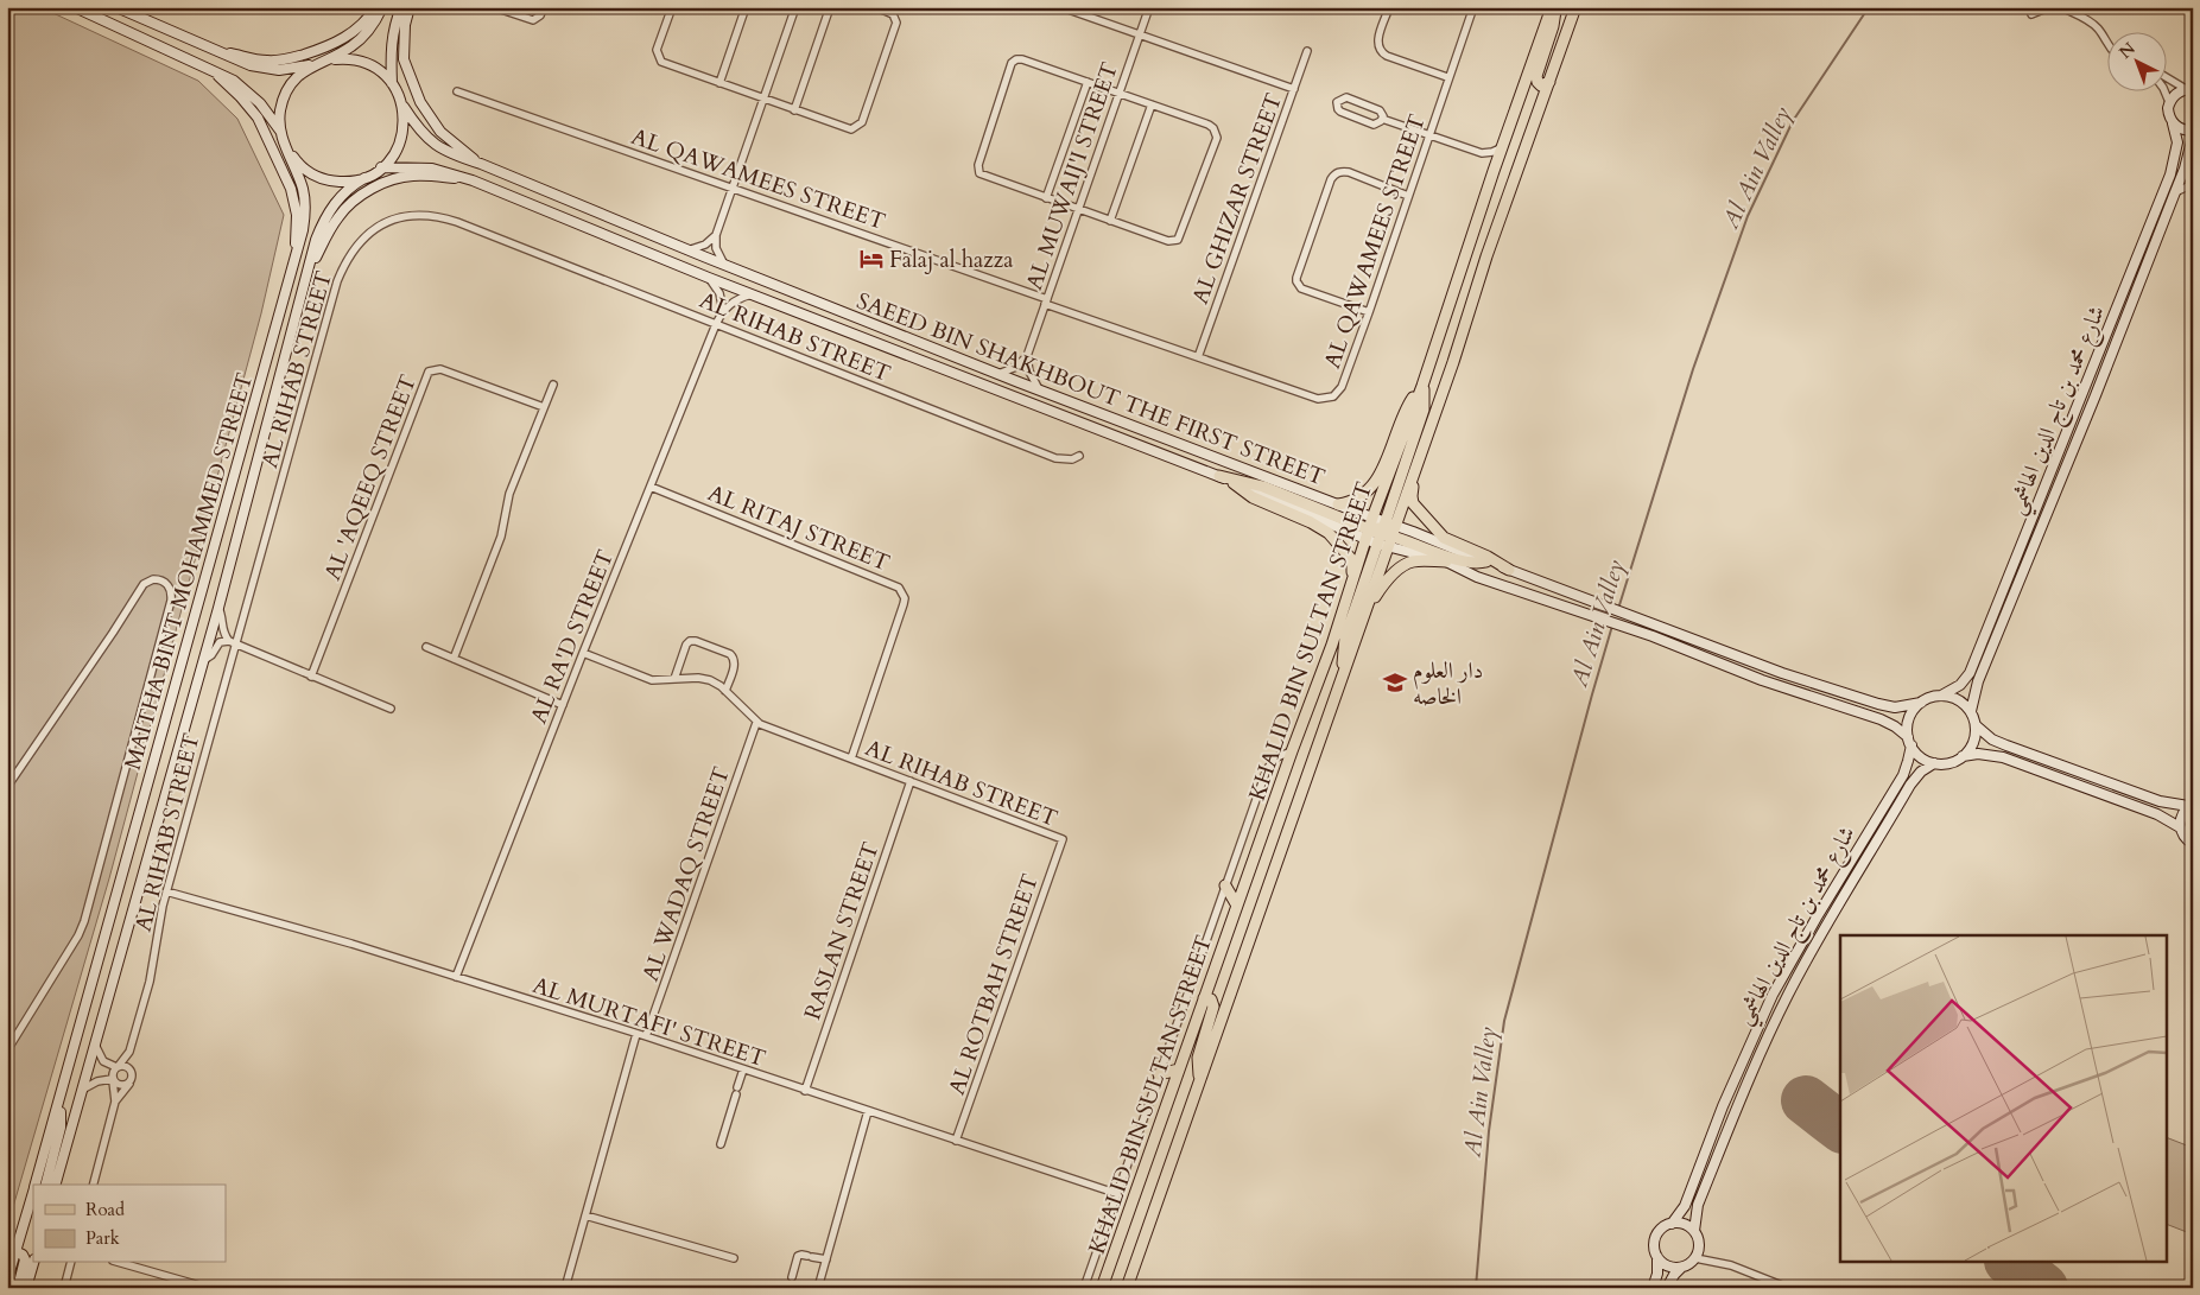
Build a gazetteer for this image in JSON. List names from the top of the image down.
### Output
{
  "streets": {
    "main road": [
      "SAEED BIN SHAKHBOUT THE FIRST STREET",
      "شارع محمد بن تاج الدين الهاشمي",
      "MAITHA BINT MOHAMMED STREET",
      "KHALID BIN SULTAN STREET"
    ],
    "street": [
      "AL MUWAIJ'I STREET",
      "AL QAWAMEES STREET",
      "AL GHIZAR STREET",
      "AL RIHAB STREET",
      "AL 'AQEEQ STREET",
      "AL RITAJ STREET",
      "AL RA'D STREET",
      "AL WADAQ STREET",
      "RASLAN STREET",
      "AL ROTBAH STREET",
      "AL MURTAFI' STREET"
    ]
  },
  "crossings": [
    ["AL MUWAIJ'I STREET", "AL QAWAMEES STREET"],
    ["AL QAWAMEES STREET", "AL GHIZAR STREET"],
    ["AL RIHAB STREET", "AL RITAJ STREET"],
    ["AL RIHAB STREET", "AL RA'D STREET"],
    ["AL RIHAB STREET", "AL WADAQ STREET"],
    ["AL RIHAB STREET", "RASLAN STREET"],
    ["AL RIHAB STREET", "AL ROTBAH STREET"],
    ["AL RIHAB STREET", "AL MURTAFI' STREET"],
    ["SAEED BIN SHAKHBOUT THE FIRST STREET", "MAITHA BINT MOHAMMED STREET"],
    ["SAEED BIN SHAKHBOUT THE FIRST STREET", "AL RA'D STREET"],
    ["SAEED BIN SHAKHBOUT THE FIRST STREET", "KHALID BIN SULTAN STREET"],
    ["AL RITAJ STREET", "AL RA'D STREET"],
    ["AL RA'D STREET", "AL MURTAFI' STREET"],
    ["AL WADAQ STREET", "AL MURTAFI' STREET"],
    ["RASLAN STREET", "AL MURTAFI' STREET"],
    ["AL ROTBAH STREET", "AL MURTAFI' STREET"]
  ],
  "water": ["Al Ain Valley"],
  "places": {
    "hotel": ["Falaj al hazza"],
    "school or university": ["دار العلوم الخاصه"]
  },
  "legend": ["Road", "Park"],
  "north": "top left"
}
